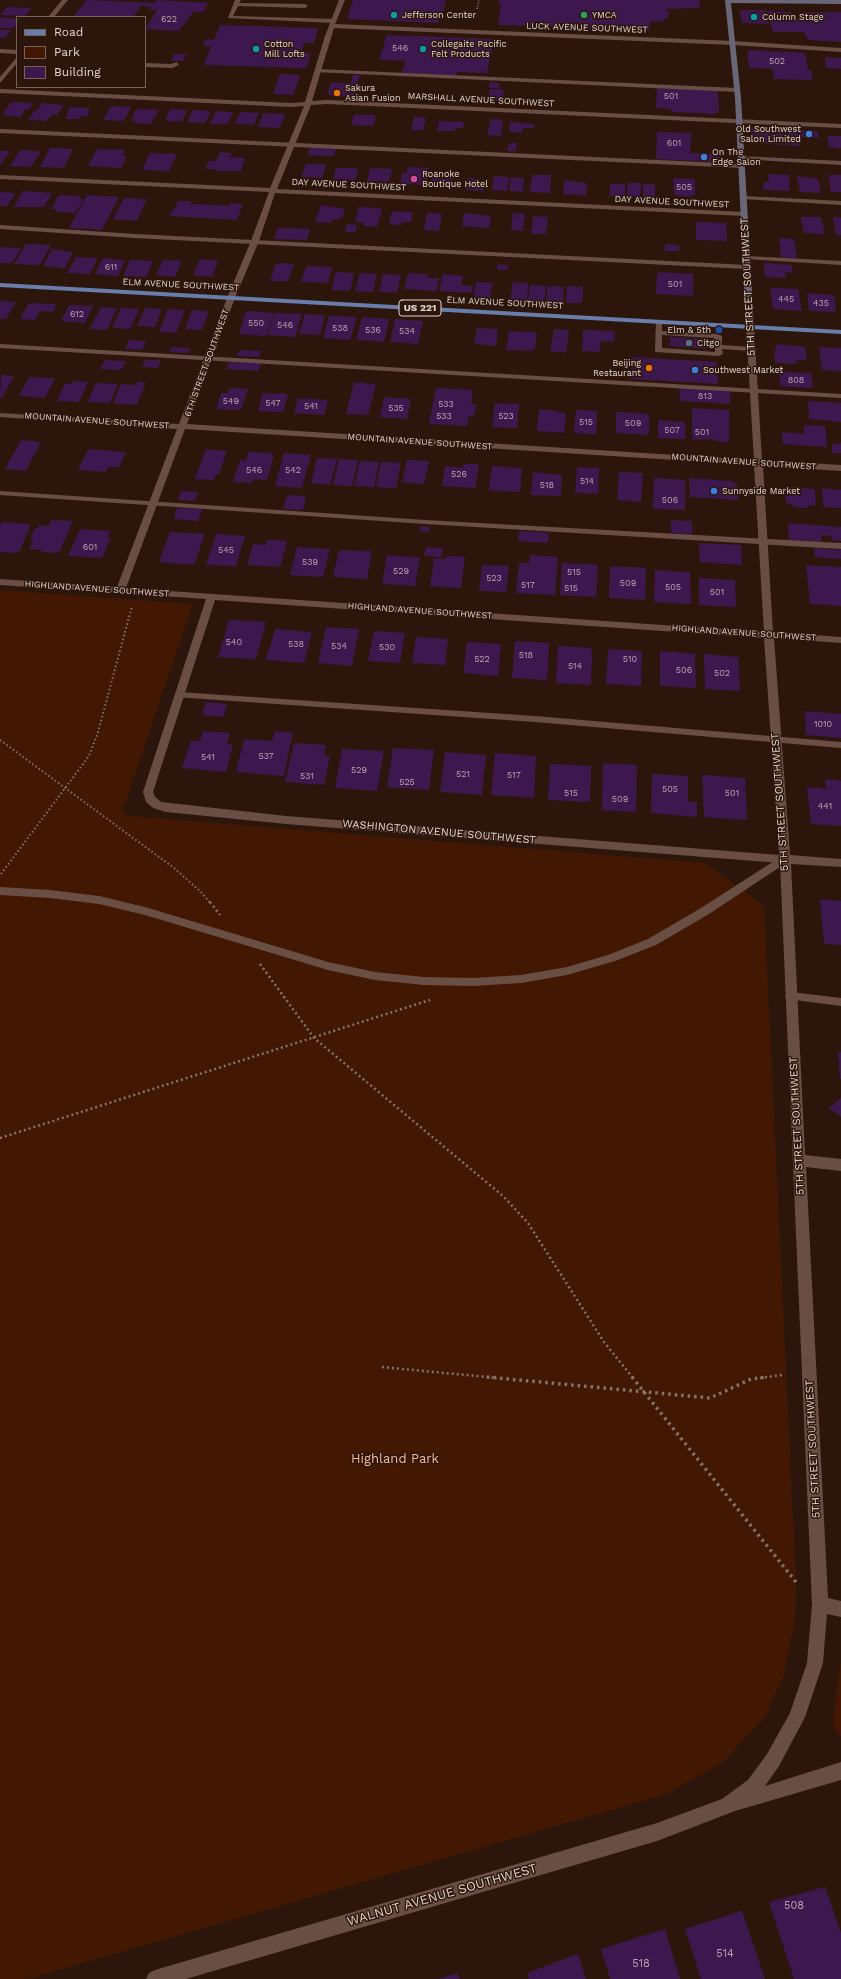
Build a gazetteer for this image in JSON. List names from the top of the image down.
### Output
{
  "streets": {
    "main road": ["ELM AVENUE SOUTHWEST", "US 221"],
    "street": [
      "LUCK AVENUE SOUTHWEST",
      "MARSHALL AVENUE SOUTHWEST",
      "DAY AVENUE SOUTHWEST",
      "5TH STREET SOUTHWEST",
      "6TH STREET SOUTHWEST",
      "MOUNTAIN AVENUE SOUTHWEST",
      "HIGHLAND AVENUE SOUTHWEST",
      "WASHINGTON AVENUE SOUTHWEST",
      "WALNUT AVENUE SOUTHWEST"
    ]
  },
  "crossings": [
    ["LUCK AVENUE SOUTHWEST", "5TH STREET SOUTHWEST"],
    ["LUCK AVENUE SOUTHWEST", "6TH STREET SOUTHWEST"],
    ["MARSHALL AVENUE SOUTHWEST", "5TH STREET SOUTHWEST"],
    ["MARSHALL AVENUE SOUTHWEST", "6TH STREET SOUTHWEST"],
    ["DAY AVENUE SOUTHWEST", "5TH STREET SOUTHWEST"],
    ["DAY AVENUE SOUTHWEST", "6TH STREET SOUTHWEST"],
    ["ELM AVENUE SOUTHWEST", "5TH STREET SOUTHWEST"],
    ["ELM AVENUE SOUTHWEST", "6TH STREET SOUTHWEST"],
    ["5TH STREET SOUTHWEST", "MOUNTAIN AVENUE SOUTHWEST"],
    ["5TH STREET SOUTHWEST", "HIGHLAND AVENUE SOUTHWEST"],
    ["5TH STREET SOUTHWEST", "WASHINGTON AVENUE SOUTHWEST"],
    ["5TH STREET SOUTHWEST", "WALNUT AVENUE SOUTHWEST"],
    ["6TH STREET SOUTHWEST", "MOUNTAIN AVENUE SOUTHWEST"],
    ["6TH STREET SOUTHWEST", "HIGHLAND AVENUE SOUTHWEST"]
  ],
  "parks": ["Highland Park"],
  "places": [
    "Jefferson Center",
    "YMCA",
    "Column Stage",
    "Cotton Mill Lofts",
    "Collegaite Pacific Felt Products",
    "Sakura Asian Fusion",
    "Old Southwest Salon Limited",
    "On The Edge Salon",
    "Roanoke Boutique Hotel",
    "Elm & 5th",
    "Citgo",
    "Beijing Restaurant",
    "Southwest Market",
    "Sunnyside Market"
  ],
  "house_numbers": [
    "622",
    "546",
    "502",
    "501",
    "601",
    "505",
    "611",
    "501",
    "445",
    "435",
    "612",
    "550",
    "546",
    "538",
    "536",
    "534",
    "808",
    "813",
    "549",
    "547",
    "533",
    "541",
    "535",
    "533",
    "523",
    "515",
    "509",
    "507",
    "501",
    "546",
    "542",
    "526",
    "514",
    "518",
    "506",
    "601",
    "545",
    "539",
    "529",
    "515",
    "523",
    "509",
    "517",
    "505",
    "515",
    "501",
    "540",
    "538",
    "534",
    "530",
    "518",
    "522",
    "510",
    "514",
    "506",
    "502",
    "1010",
    "537",
    "541",
    "529",
    "521",
    "517",
    "531",
    "525",
    "505",
    "515",
    "501",
    "509",
    "441",
    "508",
    "514",
    "518"
  ],
  "legend": ["Road", "Park", "Building"]
}
